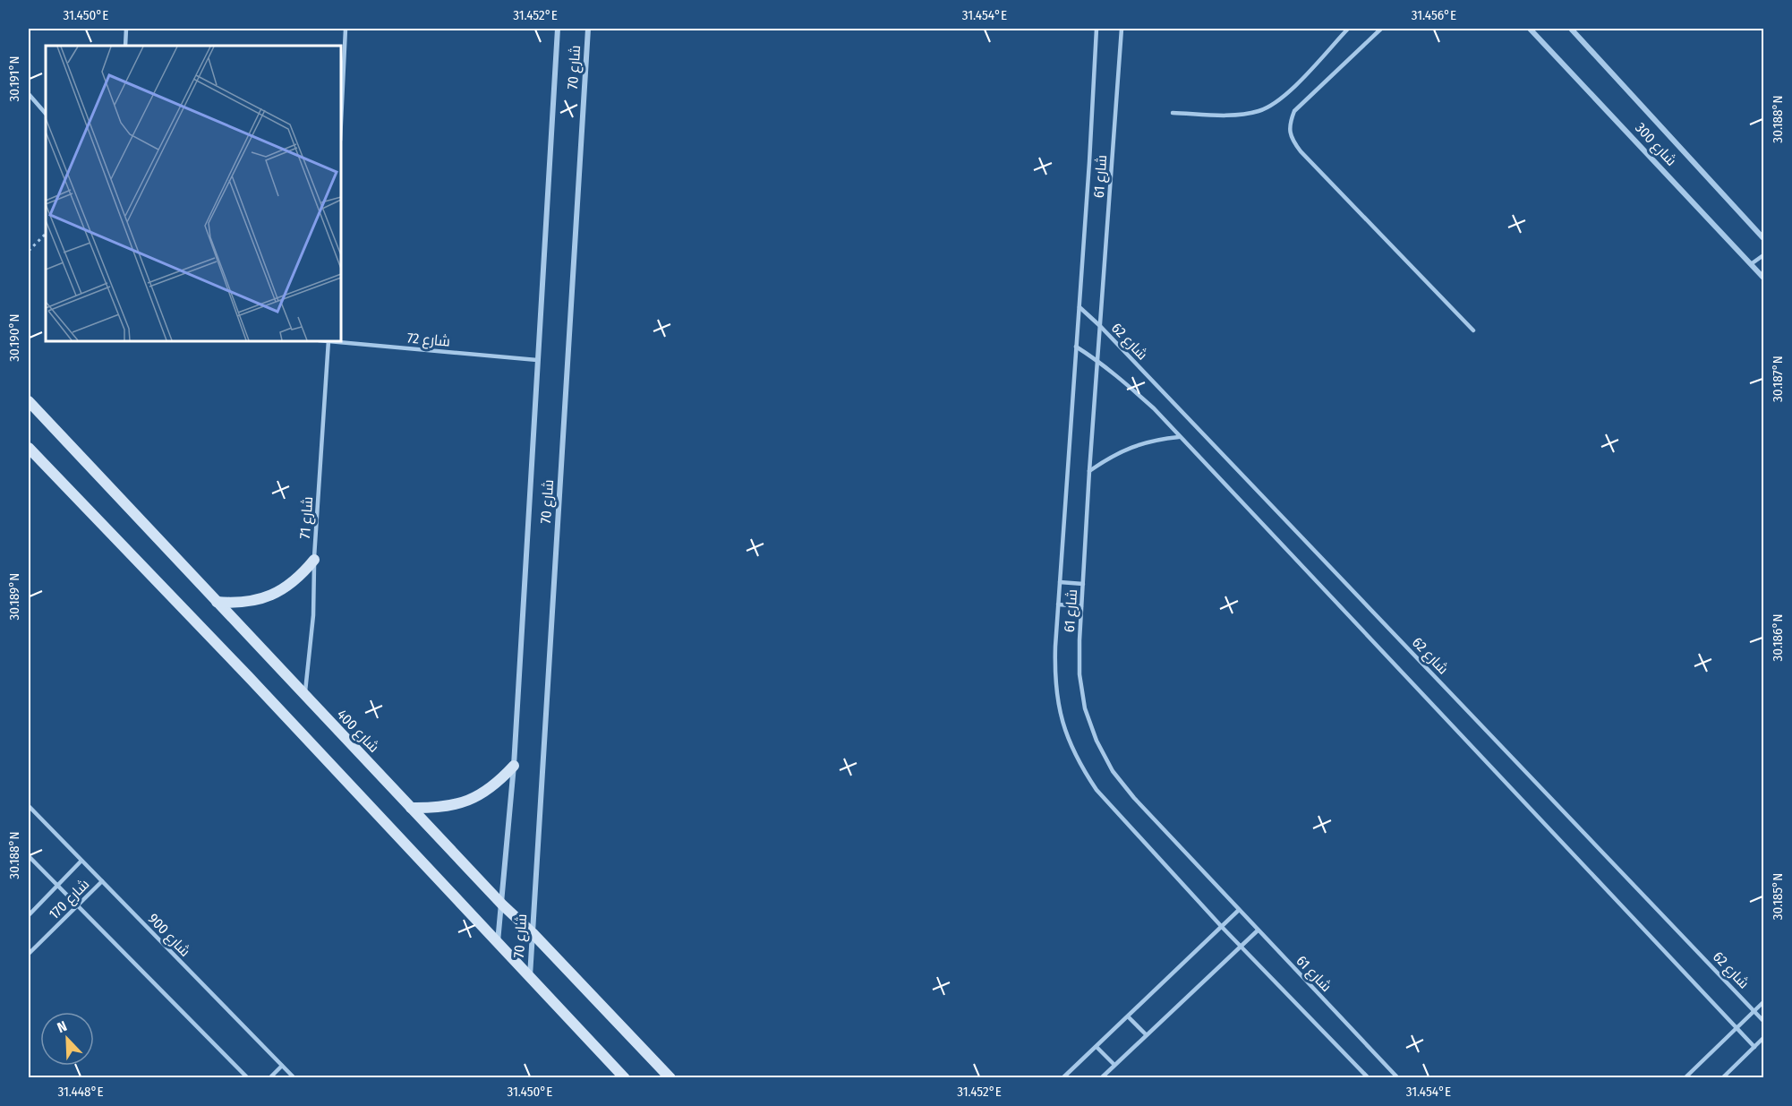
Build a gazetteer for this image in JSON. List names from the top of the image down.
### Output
{
  "streets": {
    "street": ["شارع 70", "شارع 300", "شارع 400"],
    "lane": [
      "شارع 61",
      "شارع 72",
      "شارع 62",
      "شارع 71",
      "شارع 170",
      "شارع 900"
    ]
  },
  "crossings": [
    ["شارع 70", "شارع 72"],
    ["شارع 70", "شارع 400"],
    ["شارع 61", "شارع 62"],
    ["شارع 71", "شارع 400"],
    ["شارع 170", "شارع 900"]
  ],
  "north": "top left",
  "coordinates": [
    "31.450°E",
    "31.452°E",
    "31.454°E",
    "31.456°E",
    "30.191°N",
    "30.188°N",
    "30.190°N",
    "30.187°N",
    "30.189°N",
    "30.186°N",
    "30.185°N",
    "31.448°E"
  ]
}
